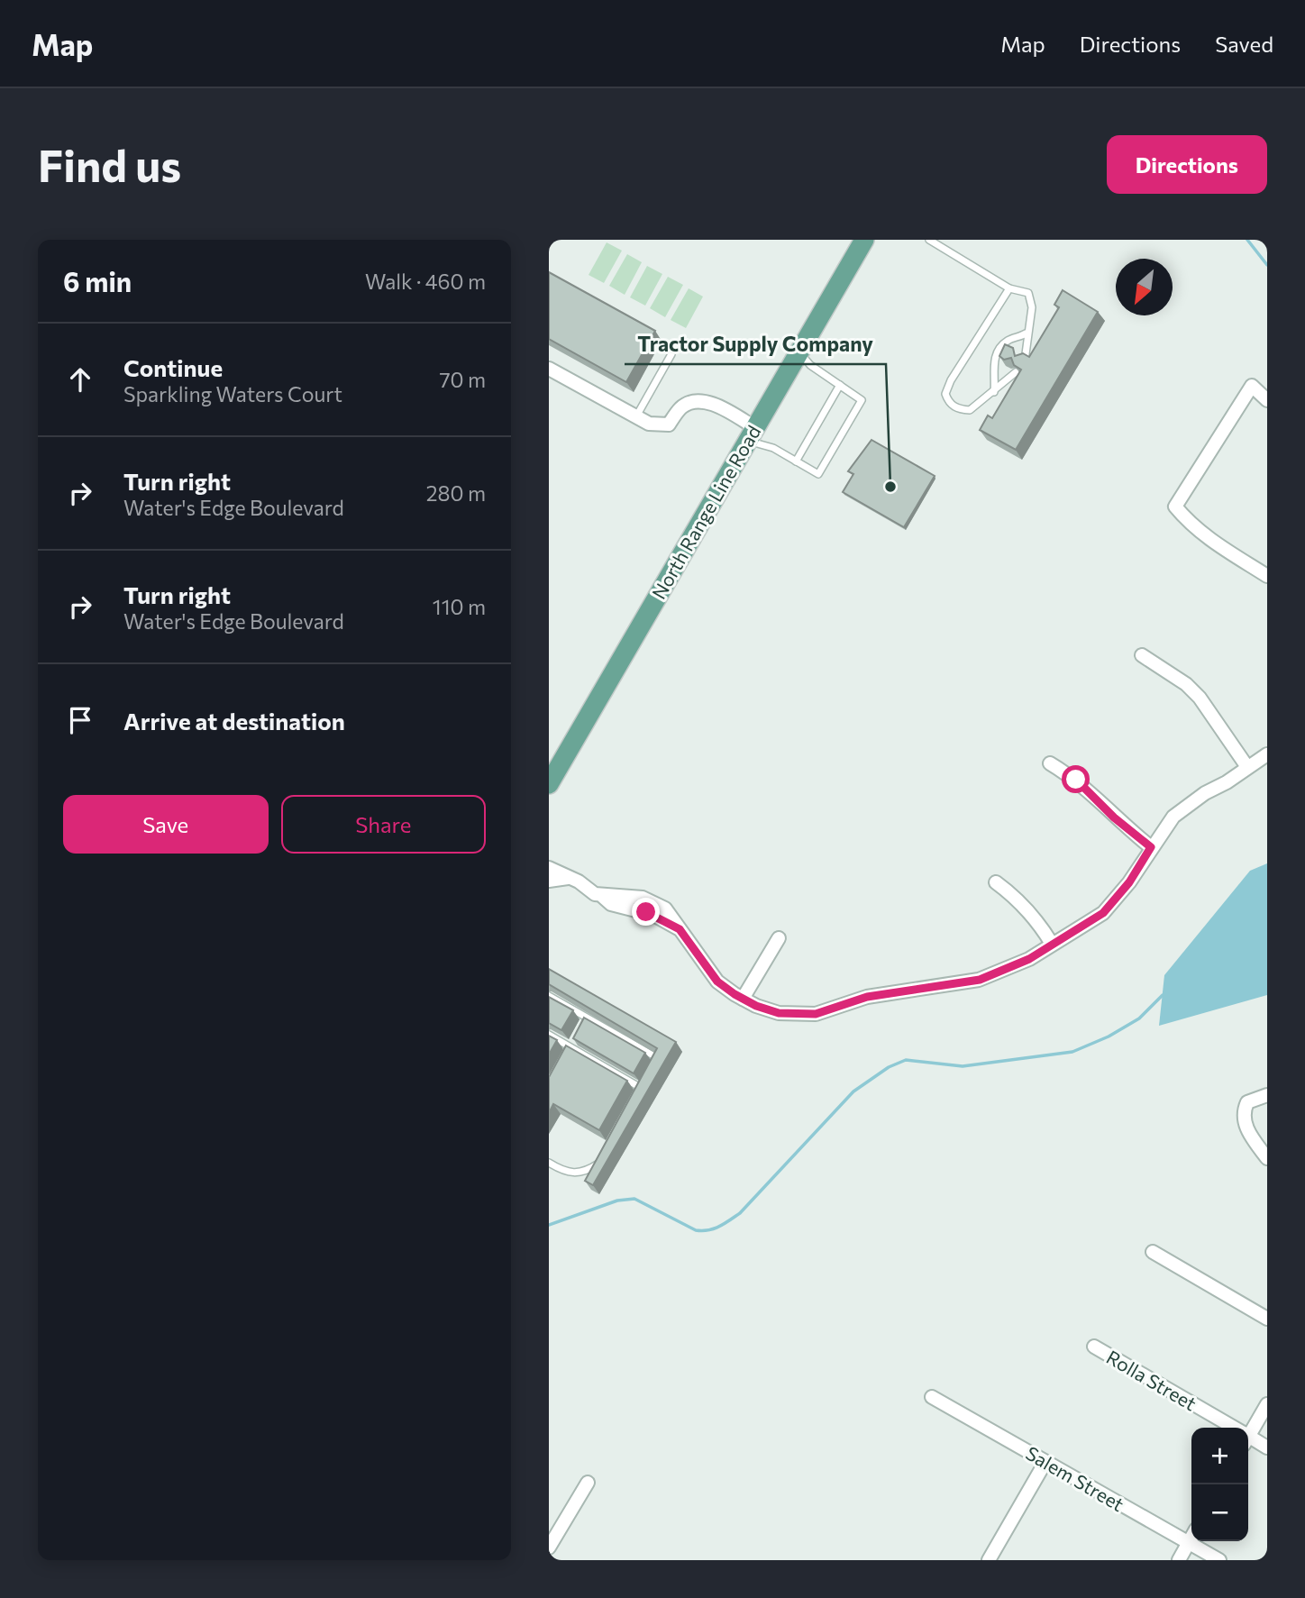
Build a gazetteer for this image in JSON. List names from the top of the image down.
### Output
{
  "streets": {
    "main road": ["North Range Line Road"],
    "street": ["Rolla Street", "Salem Street"]
  },
  "places": ["Tractor Supply Company"],
  "north": "bottom left",
  "page": {
    "header": "Map",
    "nav": ["Map", "Directions", "Saved"],
    "buttons": [
      "Directions",
      ["Save", "Share"]
    ],
    "title": "Find us",
    "heading": ["6 min", "Walk · 460 m"],
    "list": [
      ["Continue", "Sparkling Waters Court", "70 m"],
      ["Turn right", "Water's Edge Boulevard", "280 m"],
      ["Turn right", "Water's Edge Boulevard", "110 m"],
      "Arrive at destination"
    ],
    "map_buttons": ["+", "−"]
  }
}
